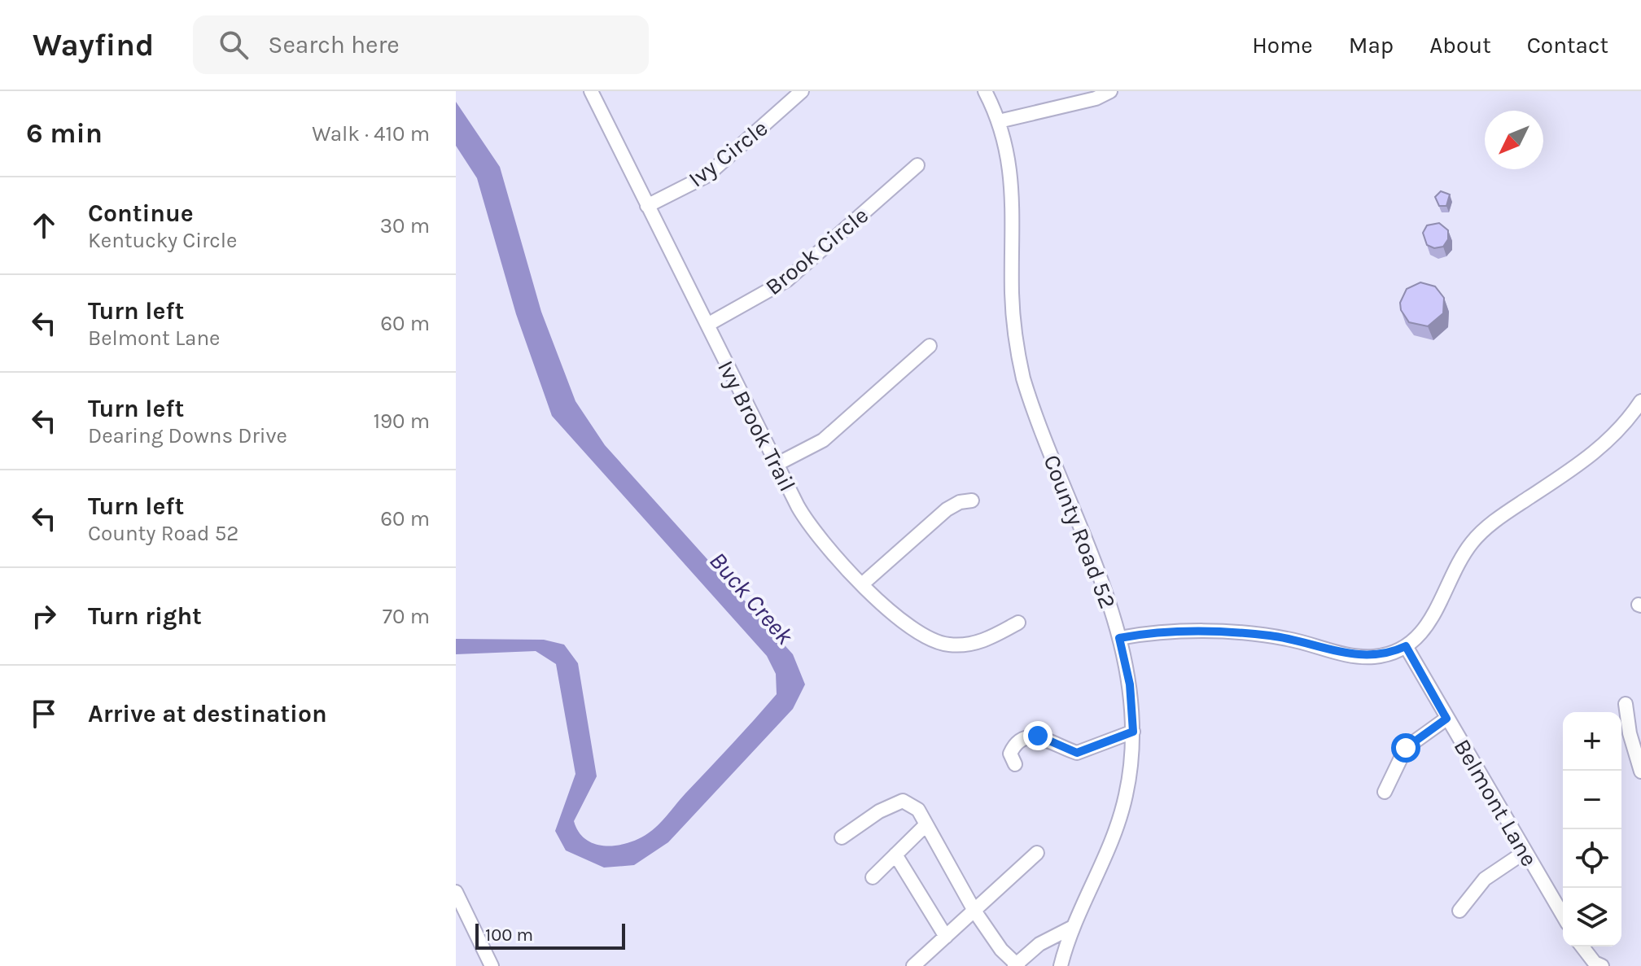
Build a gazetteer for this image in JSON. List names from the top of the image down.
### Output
{
  "streets": {
    "street": [
      "Ivy Circle",
      "Brook Circle",
      "Ivy Brook Trail",
      "County Road 52",
      "Belmont Lane"
    ]
  },
  "crossings": [
    ["Ivy Circle", "Ivy Brook Trail"],
    ["Brook Circle", "Ivy Brook Trail"]
  ],
  "water": ["Buck Creek"],
  "scale_bar": "100 m",
  "north": "bottom left",
  "page": {
    "header": "Wayfind",
    "search": "Search here",
    "nav": [
      "Home",
      "Map",
      "About",
      "Contact"
    ],
    "heading": ["6 min", "Walk · 410 m"],
    "list": [
      ["Continue", "Kentucky Circle", "30 m"],
      ["Turn left", "Belmont Lane", "60 m"],
      ["Turn left", "Dearing Downs Drive", "190 m"],
      ["Turn left", "County Road 52", "60 m"],
      ["Turn right", "70 m"],
      "Arrive at destination"
    ],
    "map_buttons": ["+", "−"],
    "scale": "100 m"
  }
}
